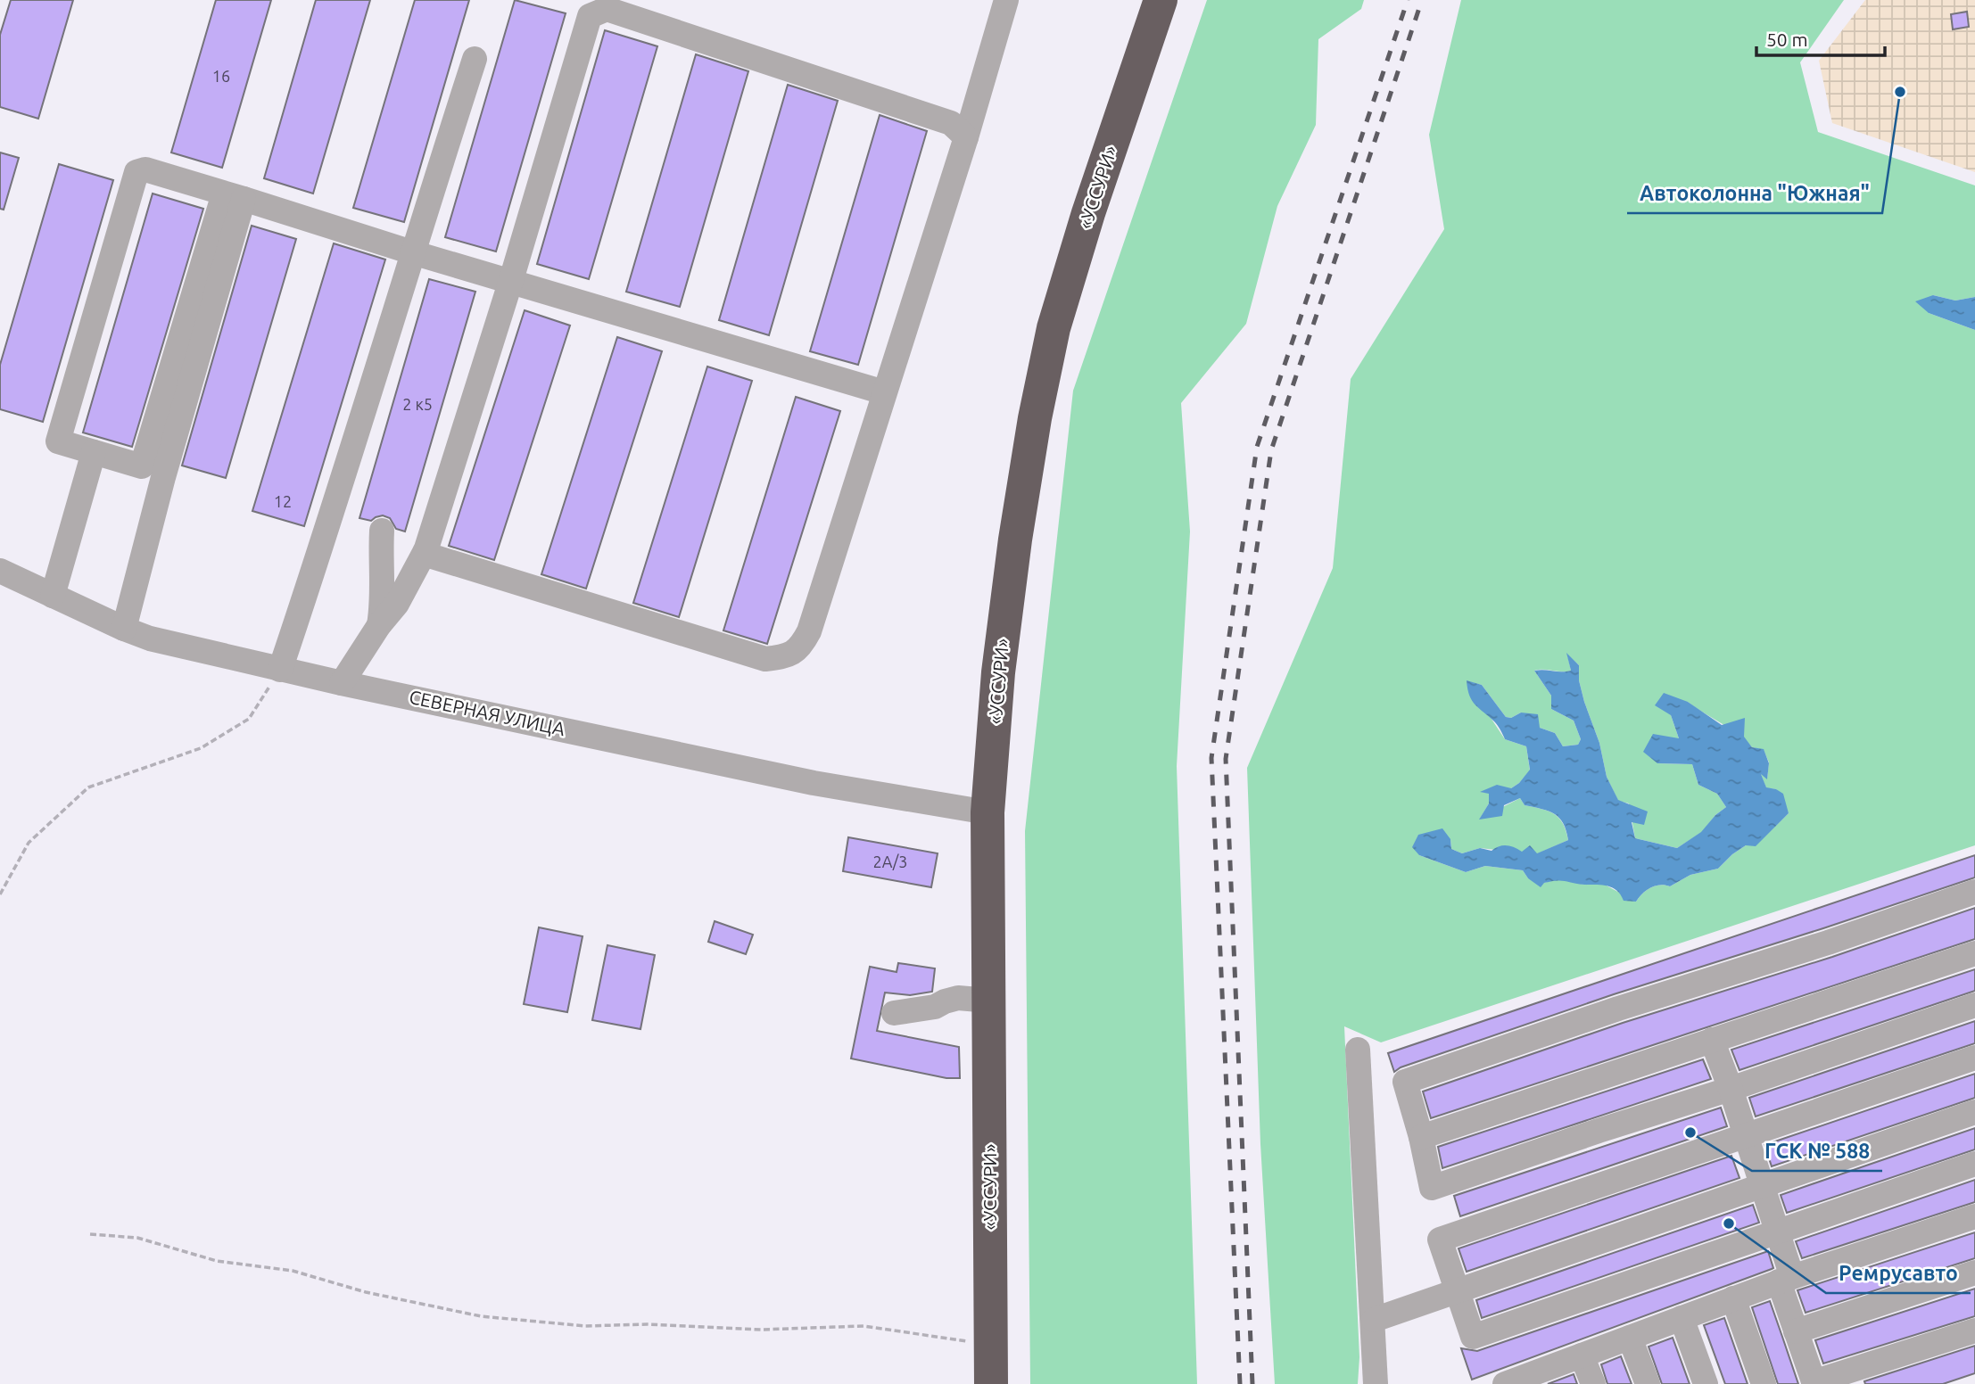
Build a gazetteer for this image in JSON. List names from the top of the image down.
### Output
{
  "streets": {
    "highway": ["«УССУРИ»"],
    "street": ["СЕВЕРНАЯ УЛИЦА"]
  },
  "crossings": [
    ["«УССУРИ»", "СЕВЕРНАЯ УЛИЦА"]
  ],
  "places": ["Автоколонна \"Южная\"", "ГСК № 588", "Ремрусавто"],
  "house_numbers": [
    "16",
    "2 к5",
    "12",
    "2А/3"
  ],
  "scale_bar": "50 m"
}
